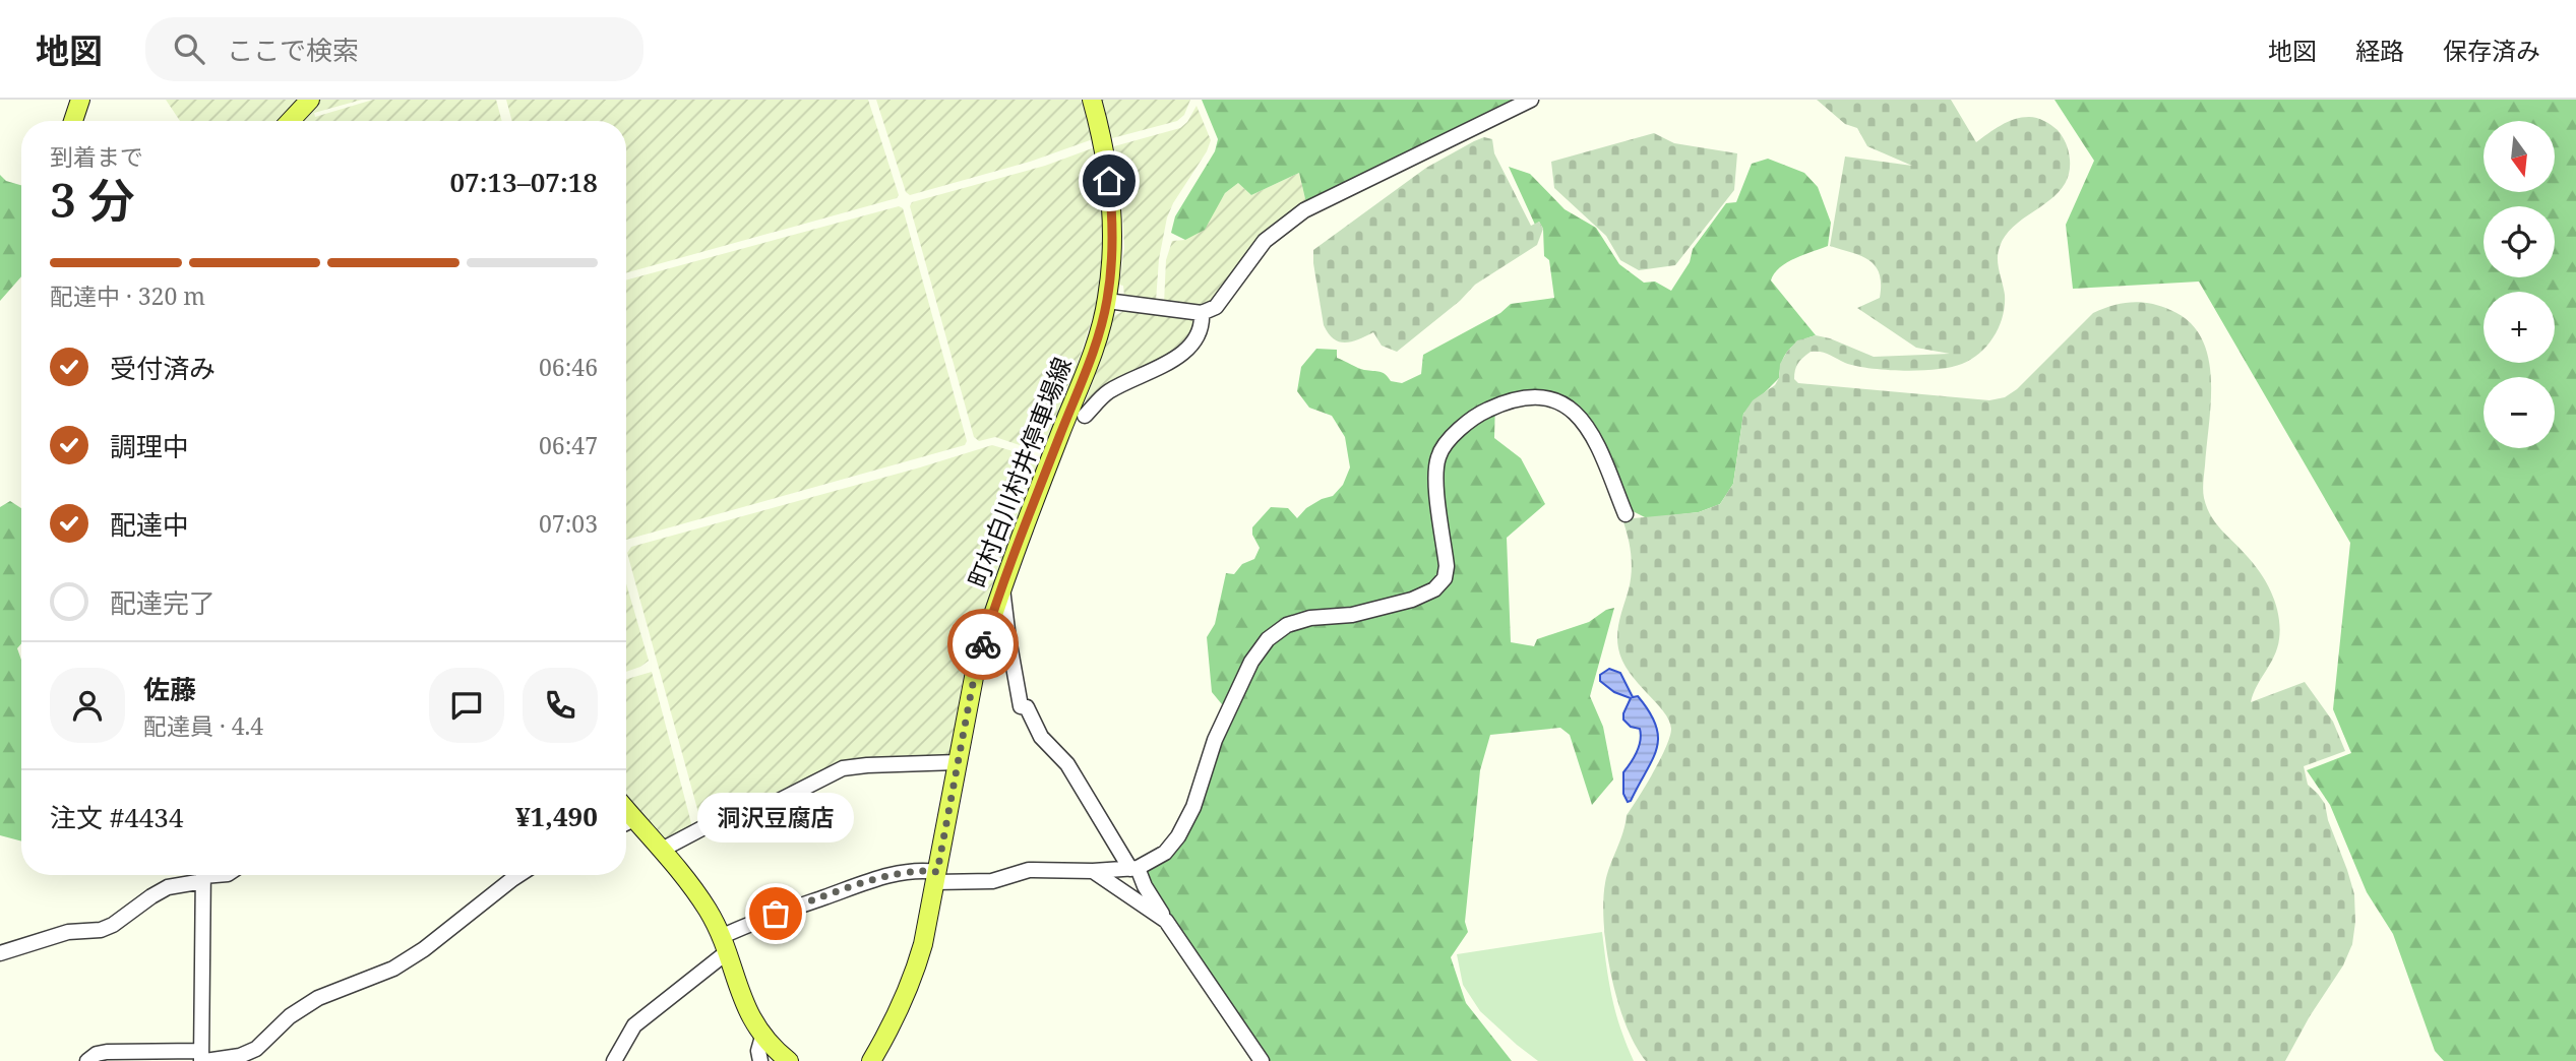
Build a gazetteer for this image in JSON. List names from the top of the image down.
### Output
{
  "streets": {
    "main road": ["町村白川村井停車場線"]
  },
  "places": ["洞沢豆腐店"],
  "north": "bottom",
  "page": {
    "header": "地図",
    "search": "ここで検索",
    "nav": ["地図", "経路", "保存済み"],
    "map_buttons": ["+", "−"],
    "heading": ["3 分", "到着まで", "07:13–07:18"],
    "panel": [
      "佐藤",
      "配達員 · 4.4",
      "注文 #4434",
      "¥1,490"
    ],
    "bar": "配達中 · 320 m",
    "list": [
      ["受付済み", "06:46"],
      ["調理中", "06:47"],
      ["配達中", "07:03"],
      "配達完了"
    ],
    "bubble": "洞沢豆腐店"
  }
}
